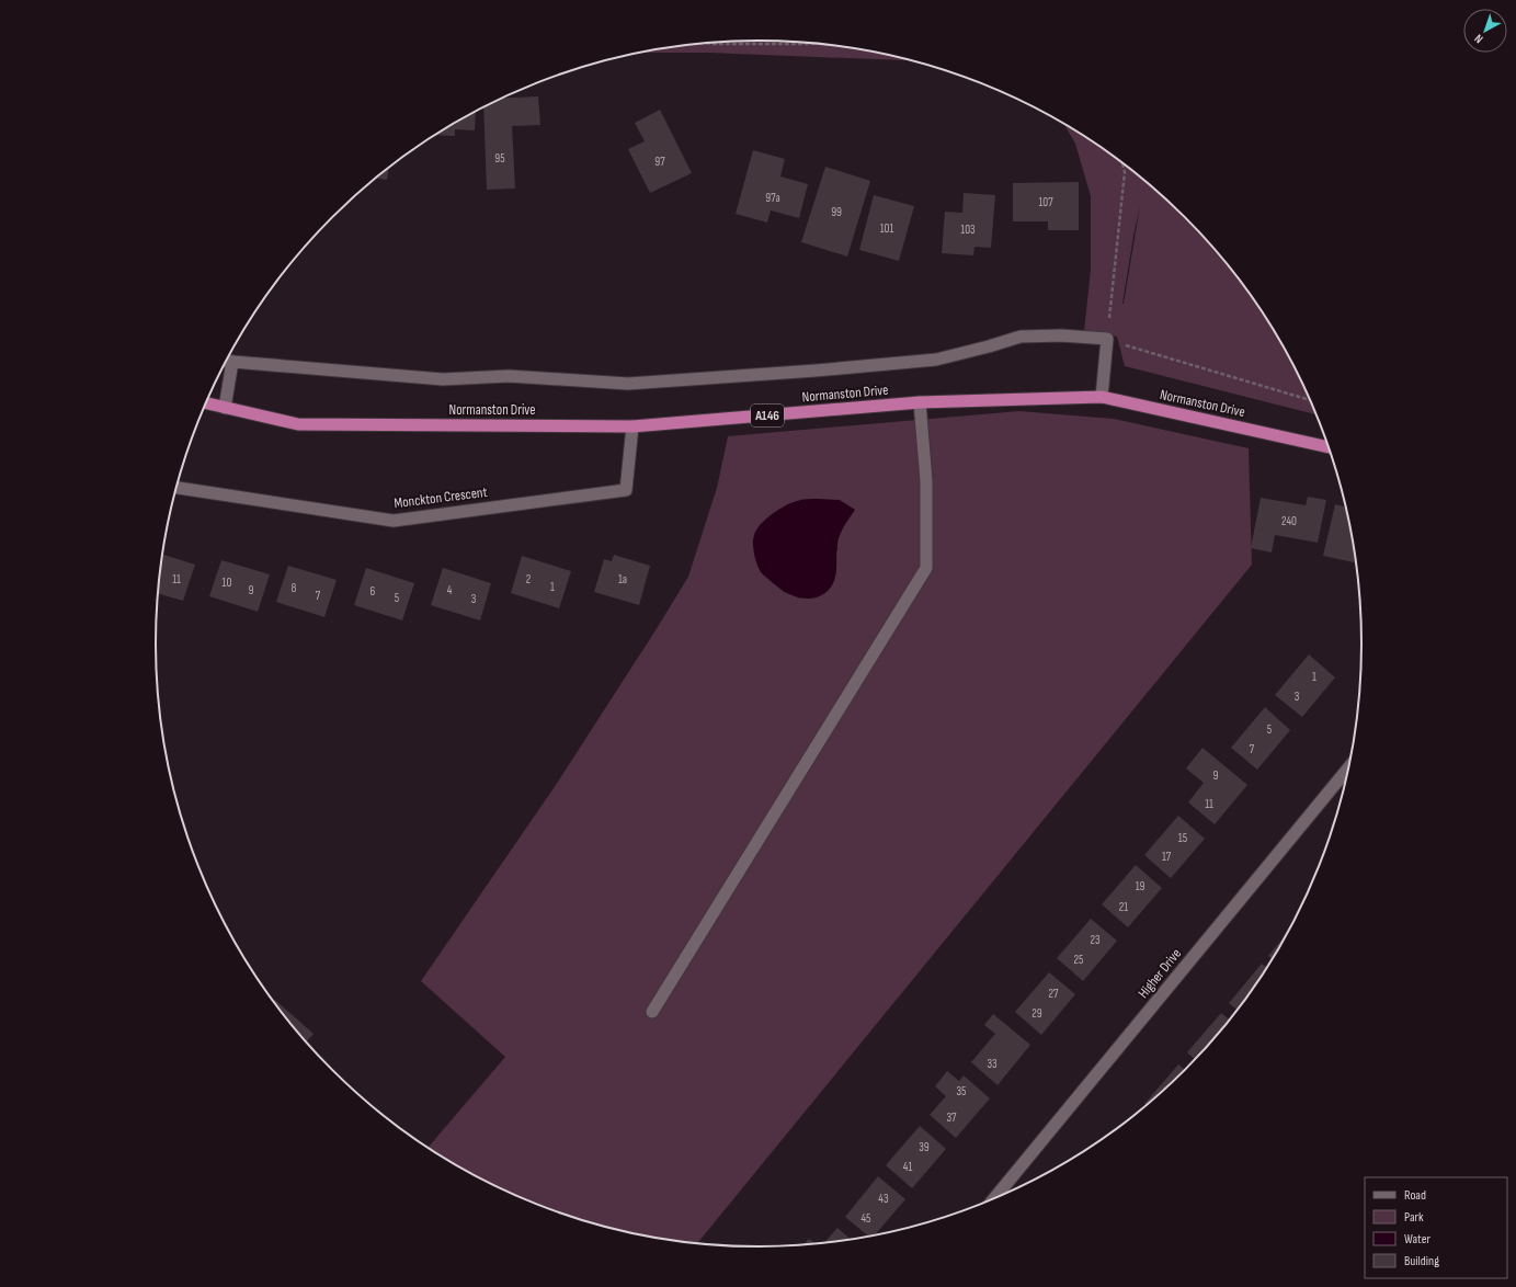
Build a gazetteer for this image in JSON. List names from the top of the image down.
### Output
{
  "streets": {
    "highway": ["Normanston Drive", "A146"],
    "street": ["Monckton Crescent", "Higher Drive"]
  },
  "crossings": [
    ["Normanston Drive", "Monckton Crescent"]
  ],
  "house_numbers": [
    "95",
    "97",
    "97a",
    "107",
    "99",
    "101",
    "103",
    "240",
    "11",
    "2",
    "1a",
    "10",
    "1",
    "8",
    "9",
    "4",
    "6",
    "7",
    "5",
    "3",
    "1",
    "3",
    "5",
    "7",
    "9",
    "11",
    "15",
    "17",
    "19",
    "21",
    "23",
    "25",
    "27",
    "29",
    "33",
    "35",
    "37",
    "39",
    "41",
    "43",
    "45"
  ],
  "legend": [
    "Road",
    "Park",
    "Water",
    "Building"
  ],
  "north": "bottom left"
}
